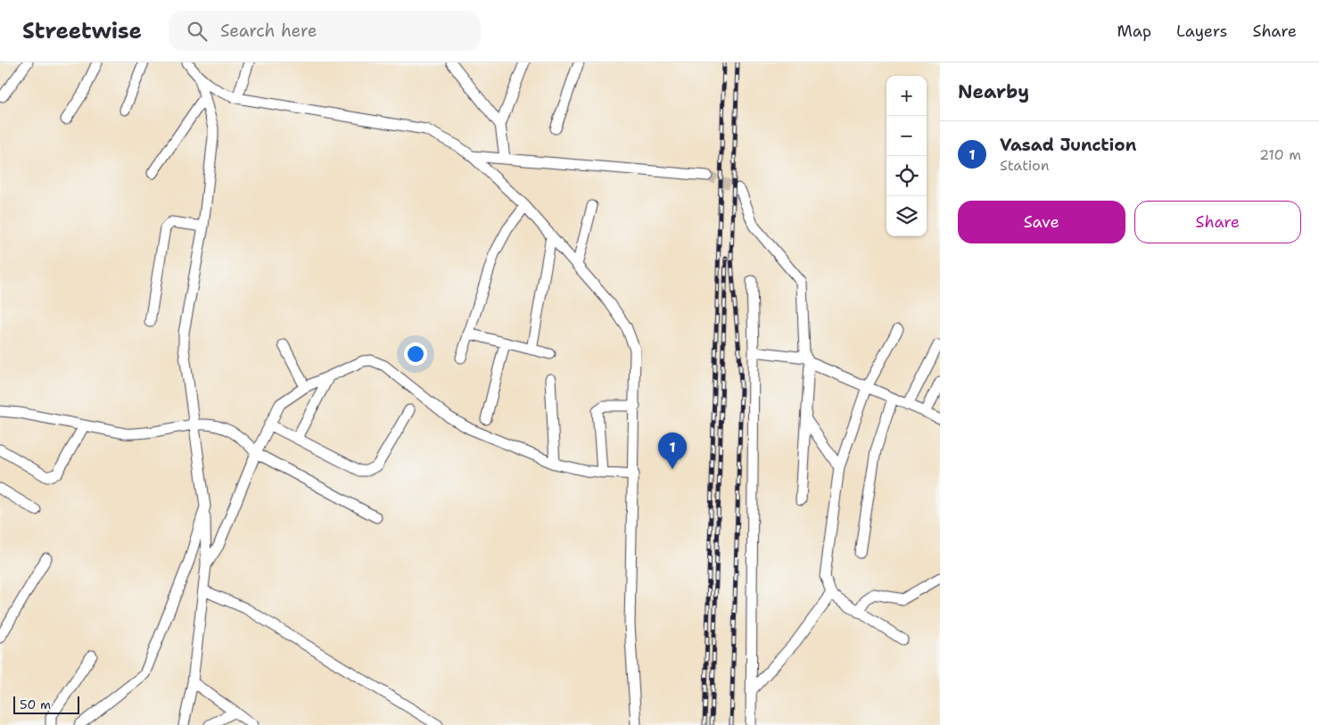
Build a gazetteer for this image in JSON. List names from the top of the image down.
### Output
{
  "scale_bar": "50 m",
  "page": {
    "header": "Streetwise",
    "search": "Search here",
    "nav": ["Map", "Layers", "Share"],
    "heading": "Nearby",
    "map_buttons": ["+", "−"],
    "list": [
      {
        "mark": "1",
        "name": "Vasad Junction",
        "note": "Station",
        "value": "210 m"
      }
    ],
    "buttons": ["Save", "Share"],
    "pins": "1",
    "scale": "50 m"
  }
}
